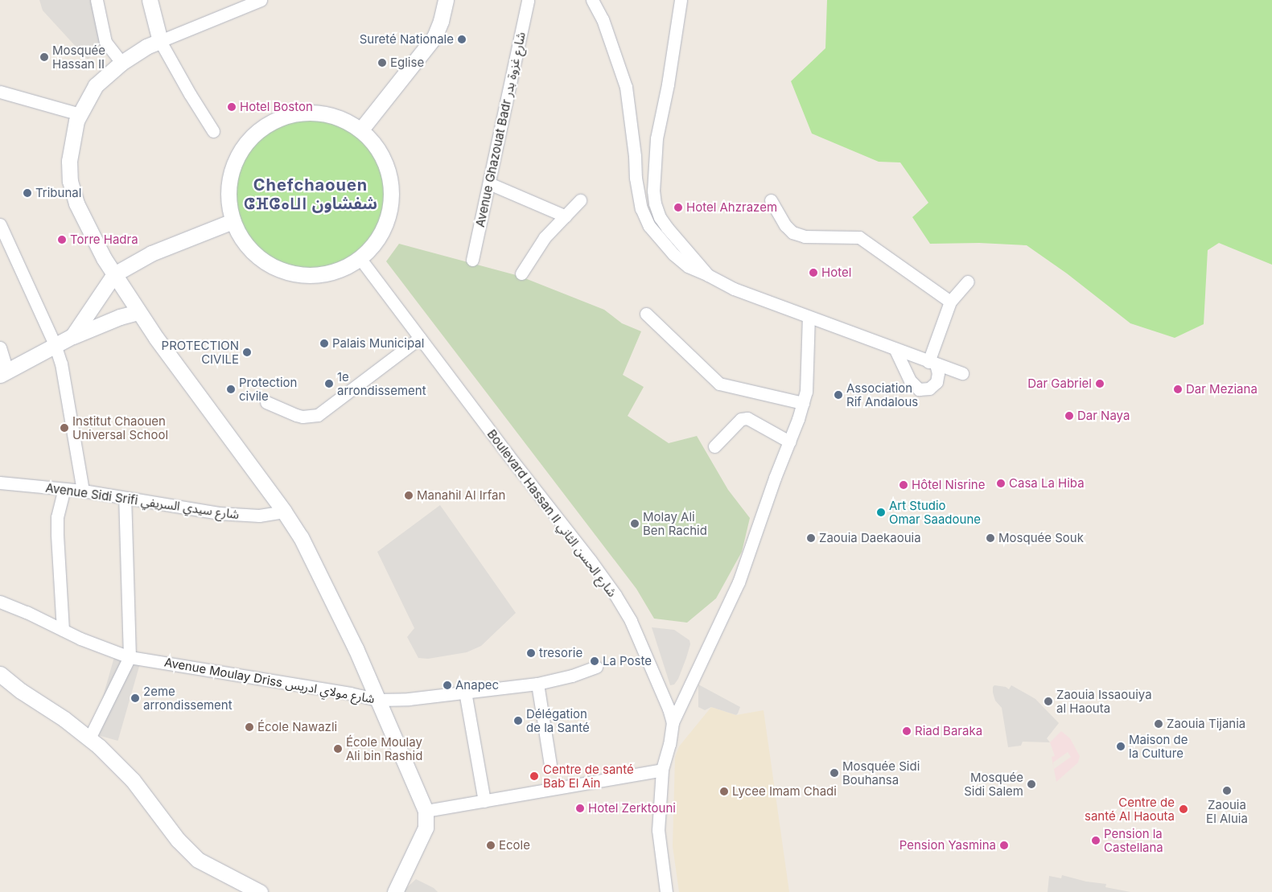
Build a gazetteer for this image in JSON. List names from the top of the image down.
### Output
{
  "streets": {
    "street": [
      "Avenue Ghazouat Badr شارع غزوة بدر",
      "Avenue Sidi Srifi شارع سيدي السريفي",
      "Boulevard Hassan II شارع الحسن الثاني",
      "Avenue Moulay Driss شارع مولاي ادريس"
    ]
  },
  "districts": ["Chefchaouen ⵛⴼⵛⴰⵡⵏ شفشاون"],
  "places": [
    "Sureté Nationale",
    "Mosquée Hassan II",
    "Eglise",
    "Hotel Boston",
    "Tribunal",
    "Hotel Ahzrazem",
    "Torre Hadra",
    "Hotel",
    "Palais Municipal",
    "PROTECTION CIVILE",
    "1e arrondissement",
    "Dar Gabriel",
    "Protection civile",
    "Dar Meziana",
    "Association Rif Andalous",
    "Dar Naya",
    "Institut Chaouen Universal School",
    "Casa La Hiba",
    "Hôtel Nisrine",
    "Manahil Al Irfan",
    "Art Studio Omar Saadoune",
    "Molay Ali Ben Rachid",
    "Zaouia Daekaouia",
    "Mosquée Souk",
    "tresorie",
    "La Poste",
    "Anapec",
    "2eme arrondissement",
    "Zaouia Issaouiya al Haouta",
    "Délégation de la Santé",
    "Zaouia Tijania",
    "École Nawazli",
    "Riad Baraka",
    "Maison de la Culture",
    "École Moulay Ali bin Rashid",
    "Mosquée Sidi Bouhansa",
    "Centre de santé Bab El Ain",
    "Mosquée Sidi Salem",
    "Zaouia El Aluia",
    "Lycee Imam Chadi",
    "Hotel Zerktouni",
    "Centre de santé Al Haouta",
    "Pension la Castellana",
    "Ecole",
    "Pension Yasmina"
  ]
}
